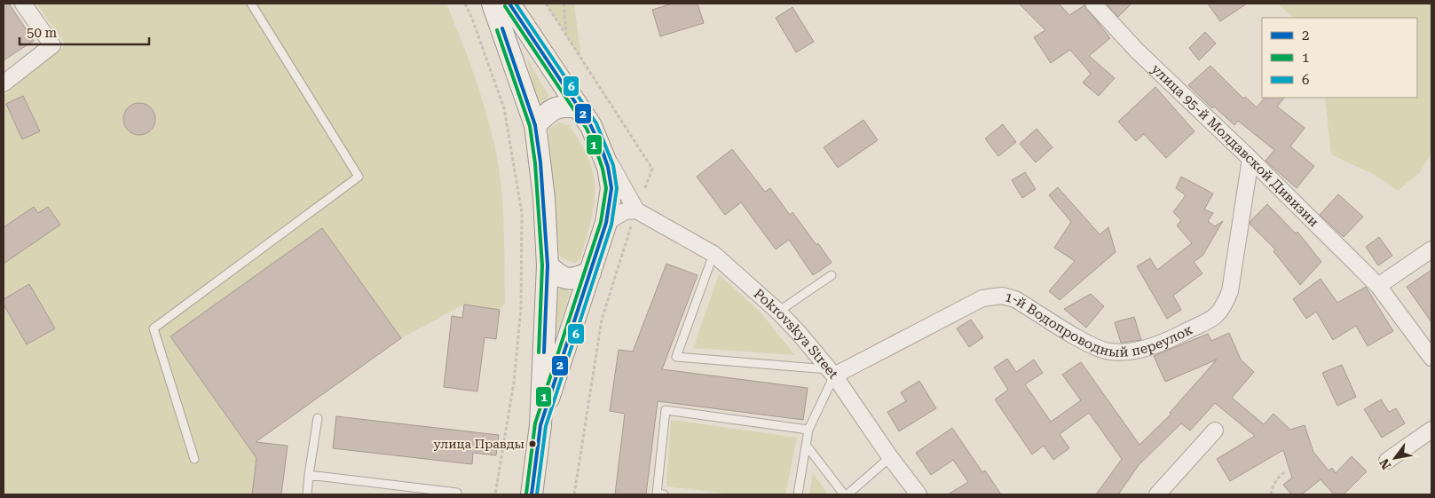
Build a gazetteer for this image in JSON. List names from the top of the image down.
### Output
{
  "streets": {
    "street": ["улица 95-й Молдавской Дивизии", "1-й Водопроводный переулок", "Pokrovskya Street"]
  },
  "crossings": [
    ["улица 95-й Молдавской Дивизии", "1-й Водопроводный переулок"],
    ["1-й Водопроводный переулок", "Pokrovskya Street"]
  ],
  "places": ["улица Правды"],
  "lines": ["transit line 2", "transit line 6", "transit line 1"],
  "legend": ["2", "1", "6"],
  "scale_bar": "50 m",
  "north": "bottom left"
}
